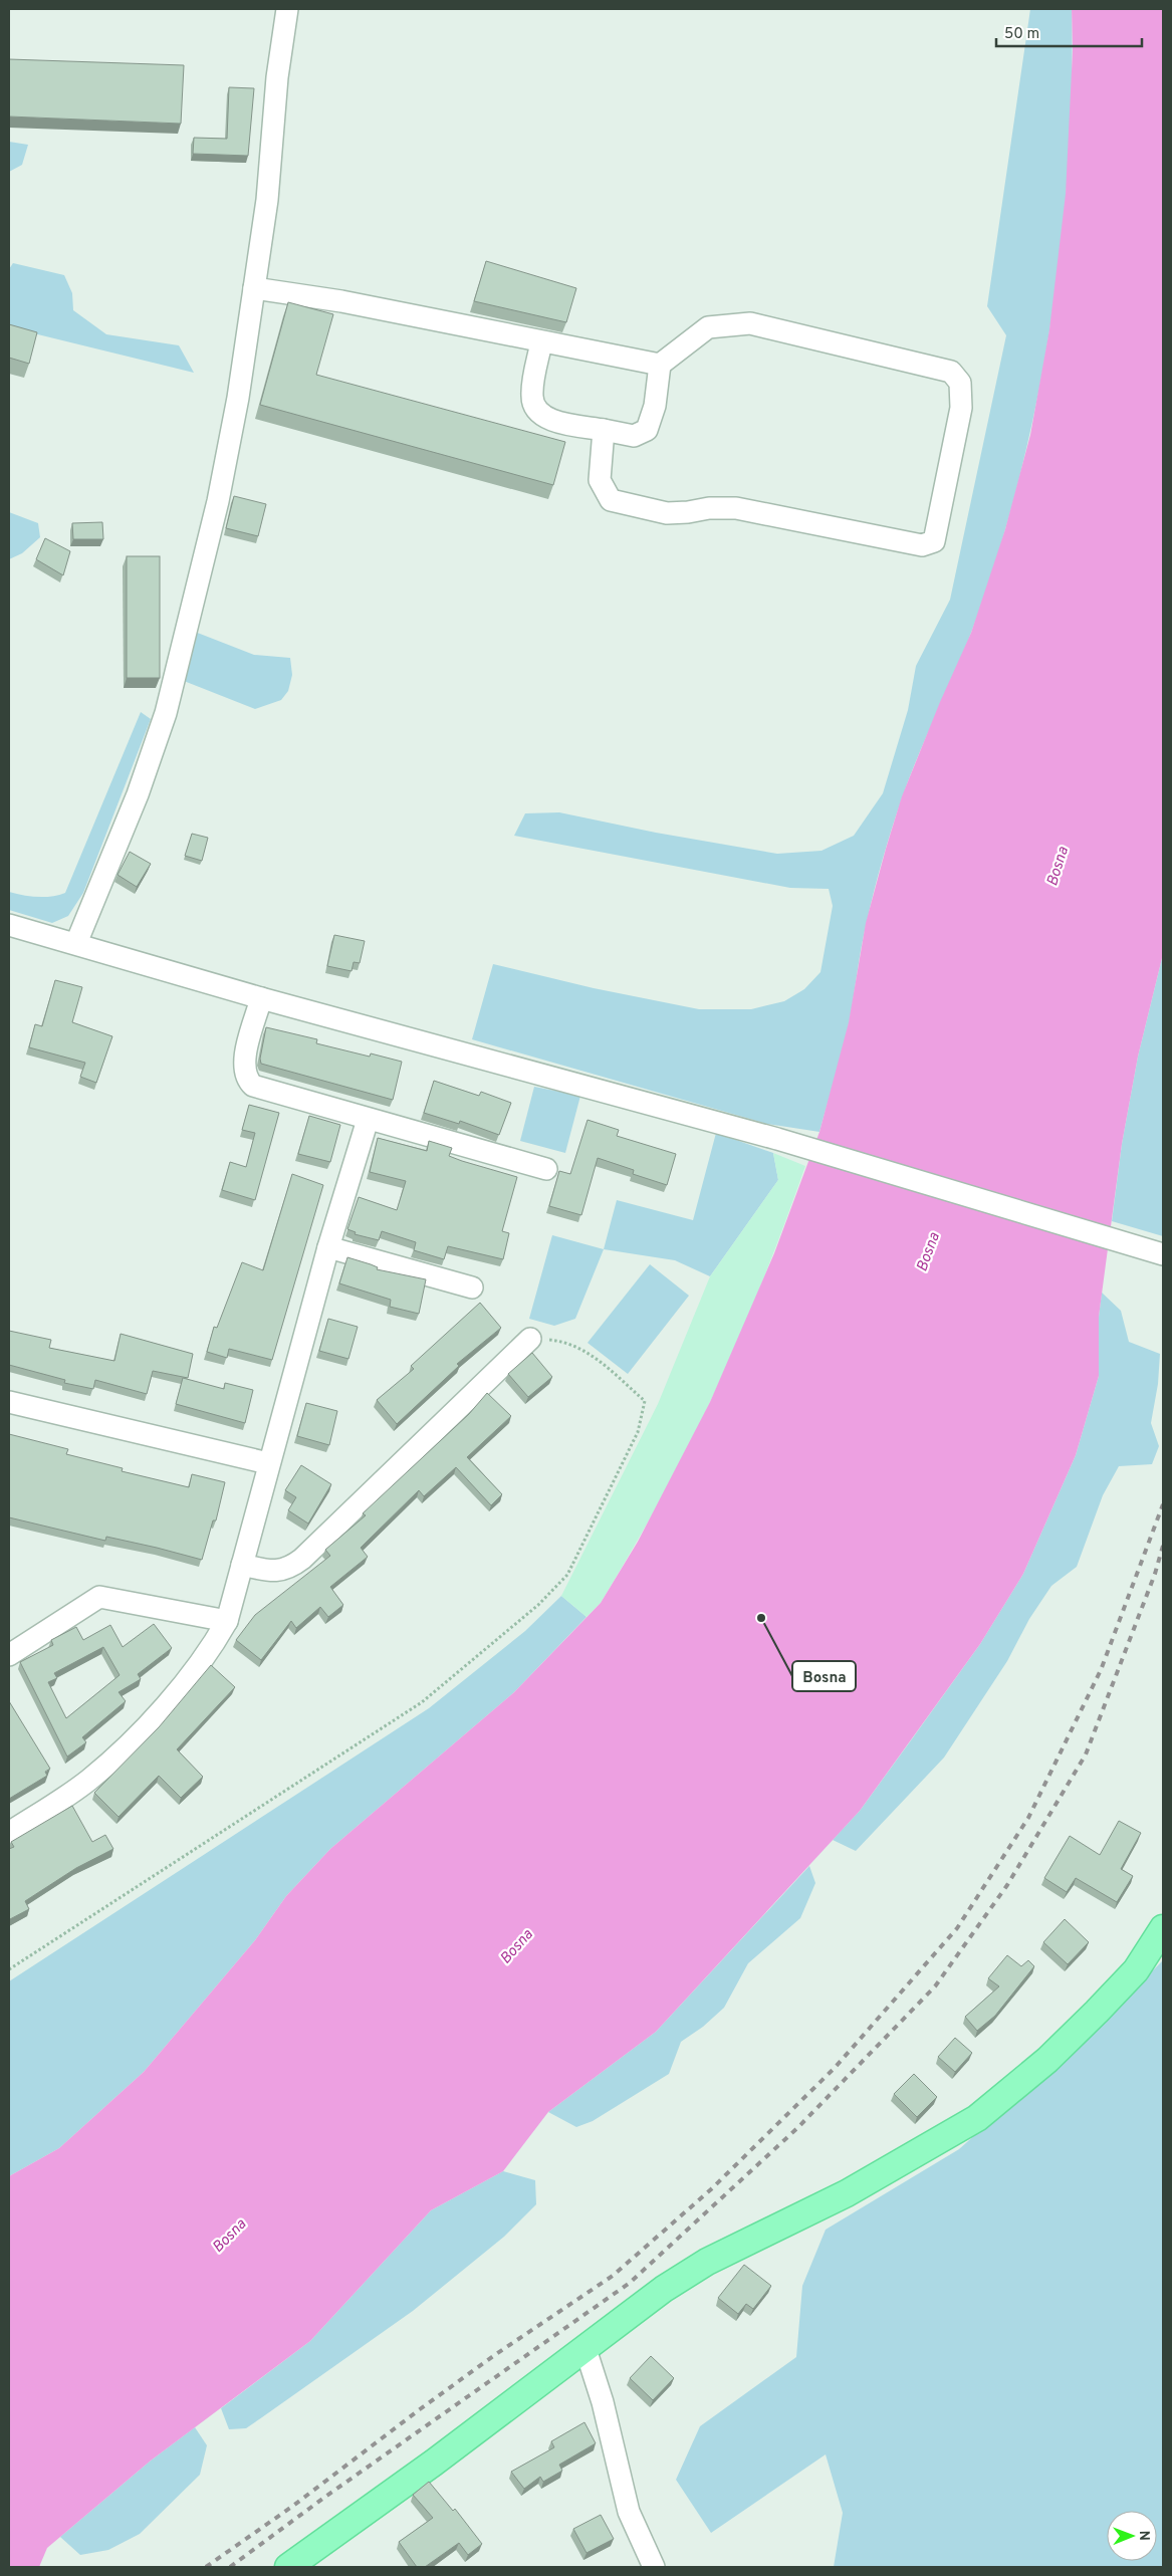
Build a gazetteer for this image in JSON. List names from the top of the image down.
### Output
{
  "water": ["Bosna"],
  "places": ["Bosna"],
  "scale_bar": "50 m",
  "north": "right"
}
